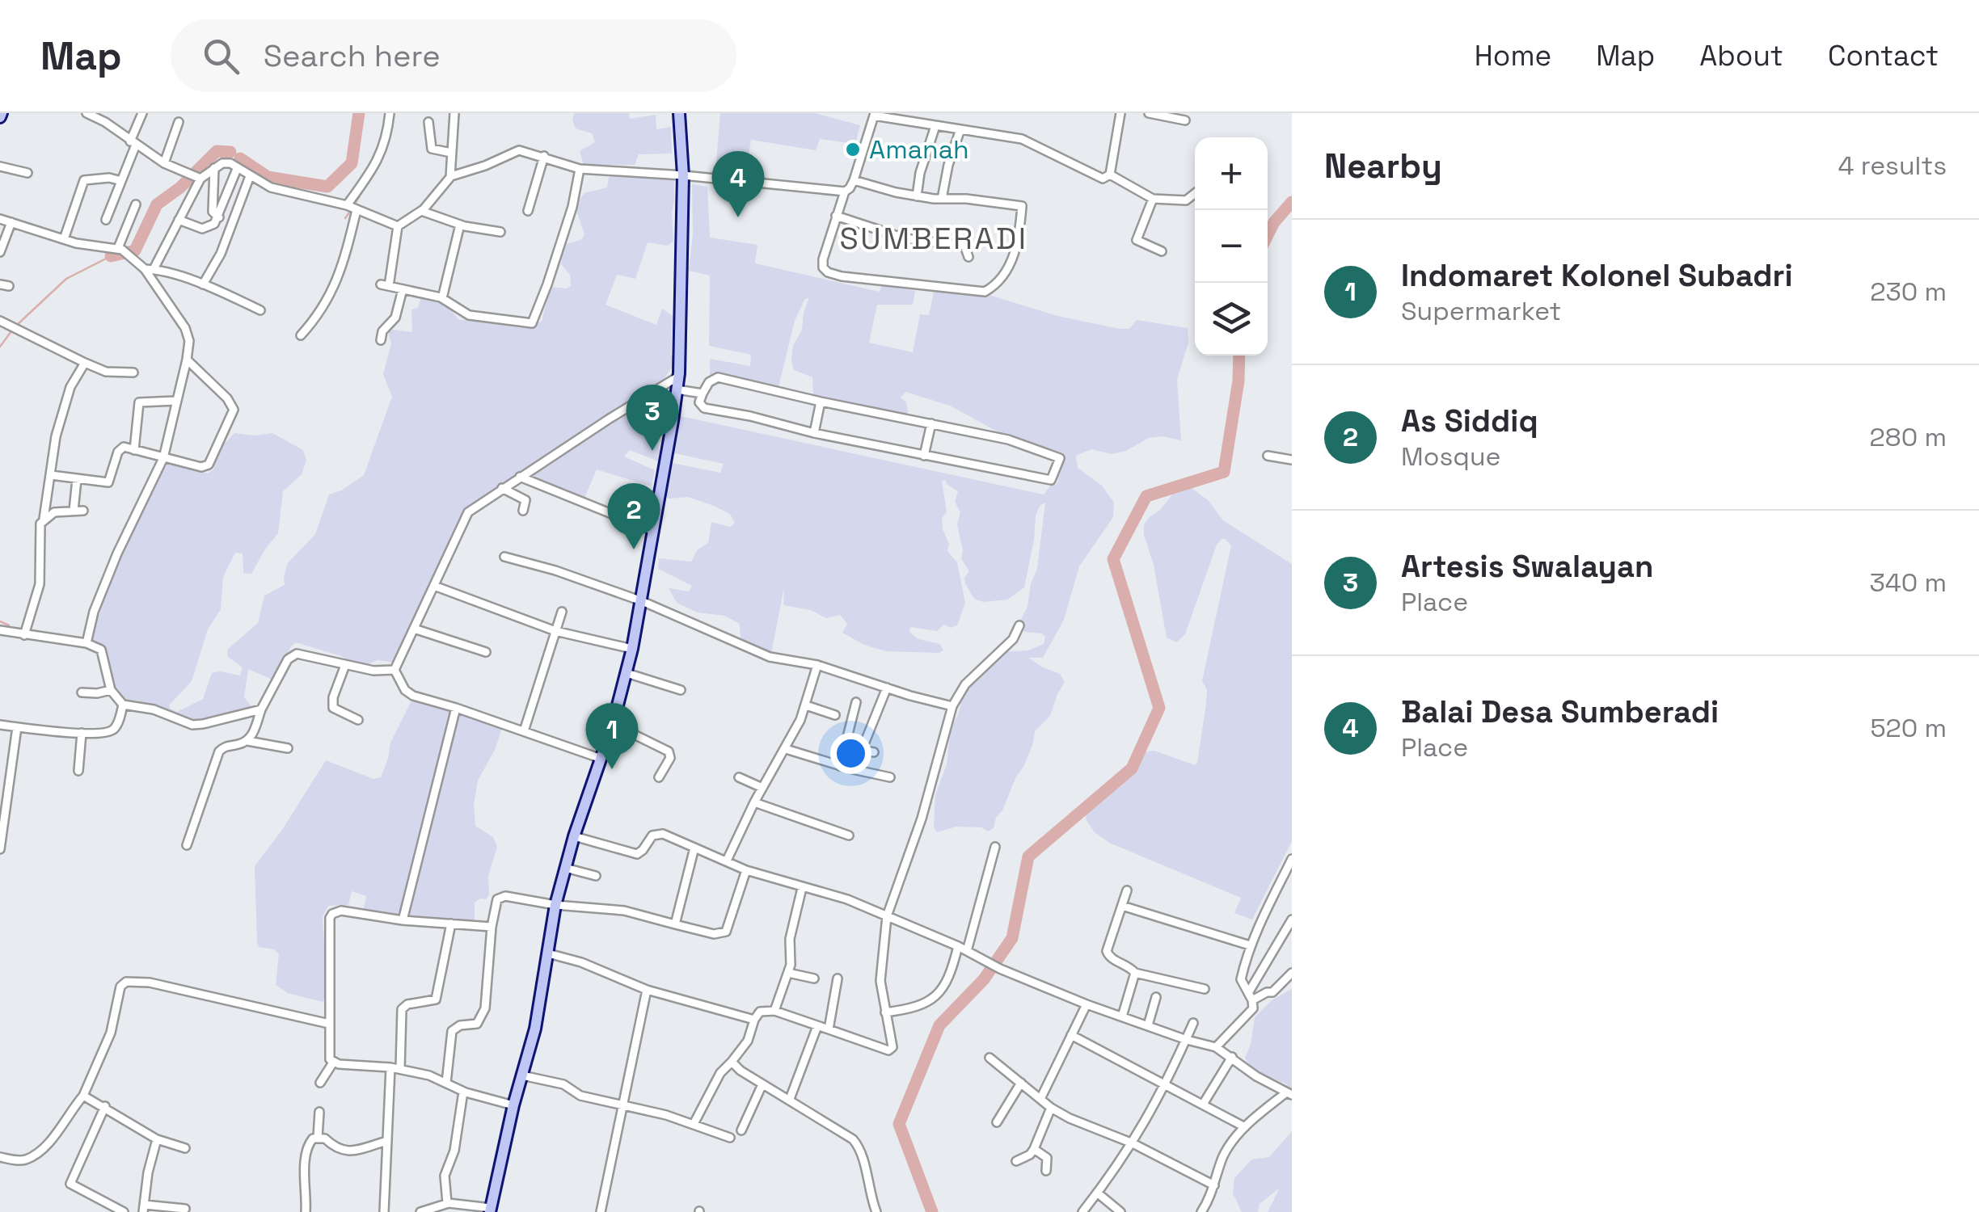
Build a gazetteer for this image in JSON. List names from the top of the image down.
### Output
{
  "districts": ["SUMBERADI"],
  "places": ["Amanah"],
  "page": {
    "header": "Map",
    "search": "Search here",
    "nav": [
      "Home",
      "Map",
      "About",
      "Contact"
    ],
    "heading": ["Nearby", "4 results"],
    "map_buttons": ["+", "−"],
    "pins": [
      "4",
      "3",
      "2",
      "1"
    ],
    "list": [
      {
        "mark": "1",
        "name": "Indomaret Kolonel Subadri",
        "note": "Supermarket",
        "value": "230 m"
      },
      {
        "mark": "2",
        "name": "As Siddiq",
        "note": "Mosque",
        "value": "280 m"
      },
      {
        "mark": "3",
        "name": "Artesis Swalayan",
        "note": "Place",
        "value": "340 m"
      },
      {
        "mark": "4",
        "name": "Balai Desa Sumberadi",
        "note": "Place",
        "value": "520 m"
      }
    ]
  }
}
